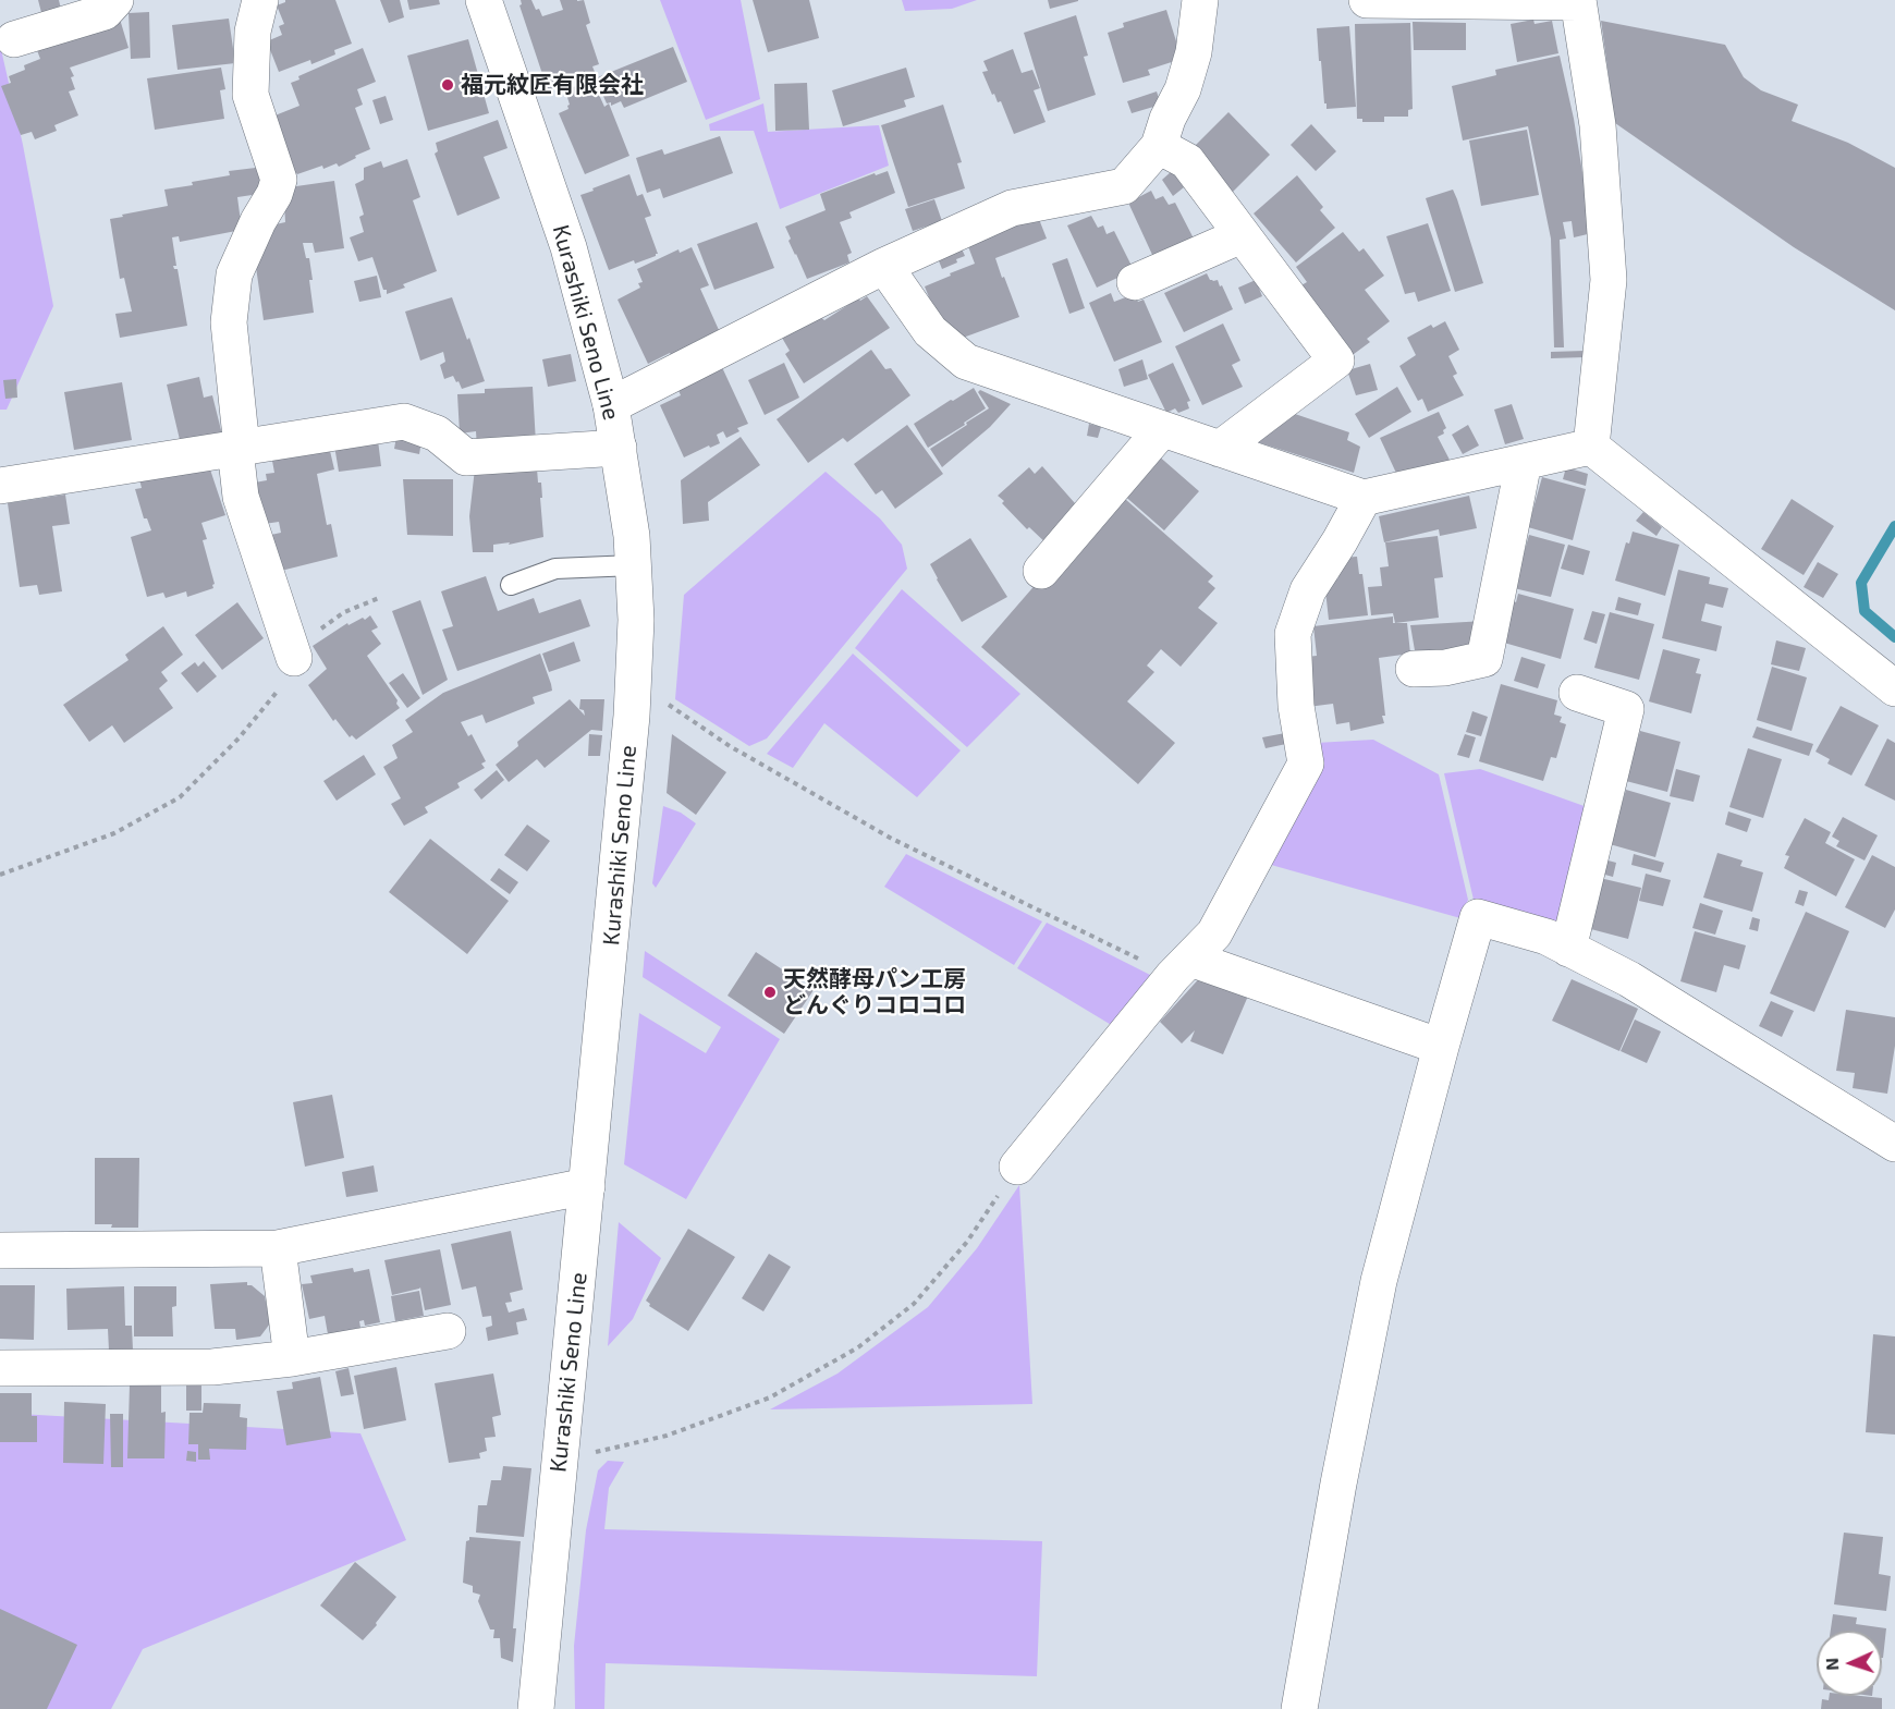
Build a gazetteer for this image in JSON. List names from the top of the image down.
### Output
{
  "streets": {
    "street": ["Kurashiki Seno Line"]
  },
  "places": ["福元紋匠有限会社", "天然酵母パン工房 どんぐりコロコロ"],
  "north": "left"
}
